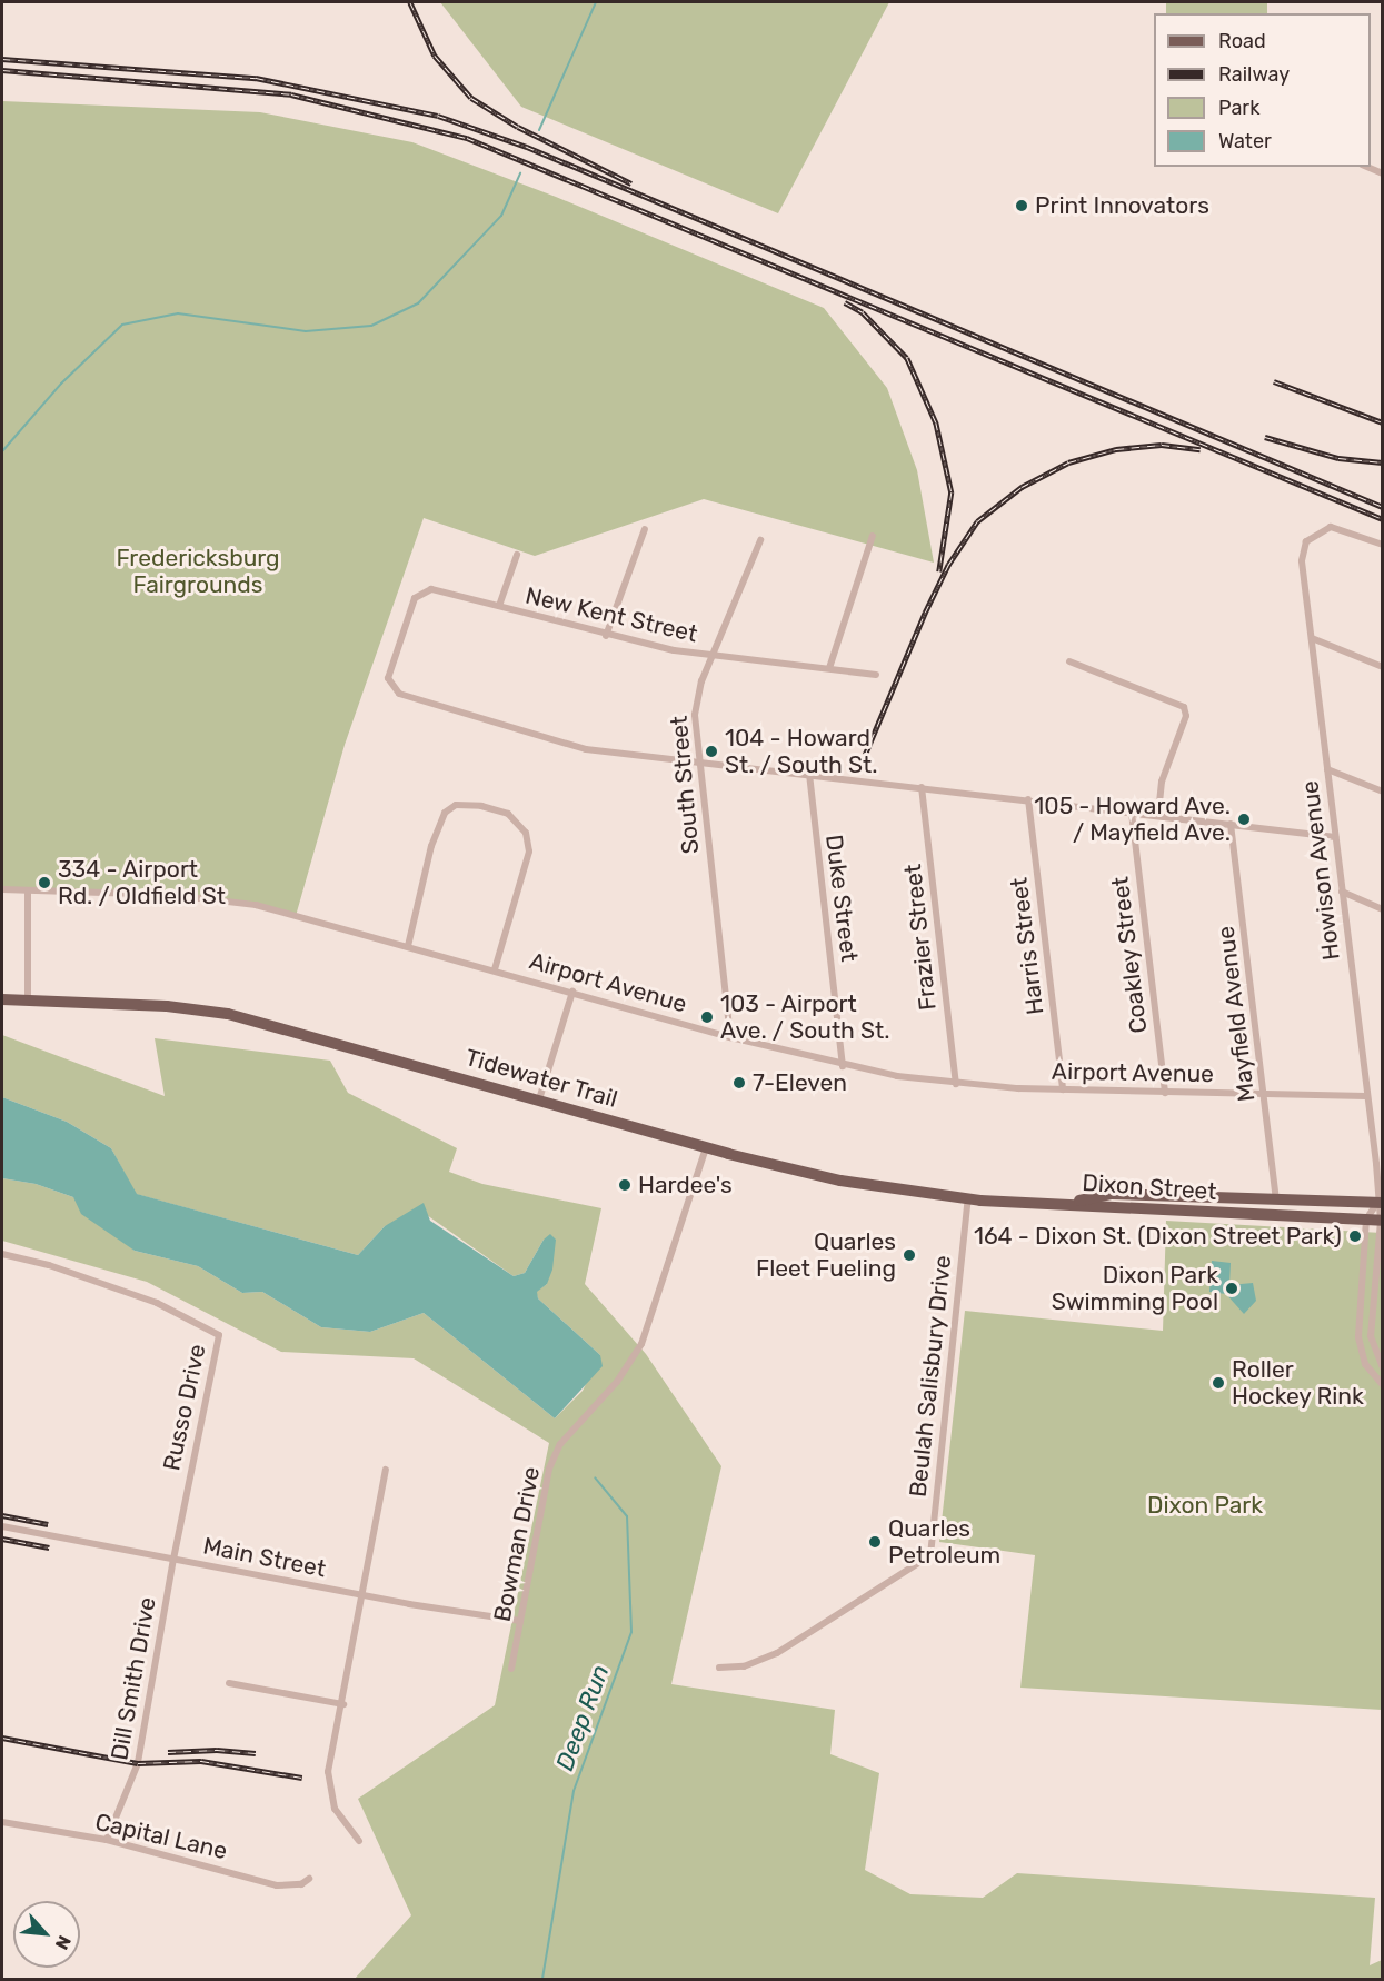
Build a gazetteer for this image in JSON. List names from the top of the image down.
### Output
{
  "streets": {
    "main road": ["Tidewater Trail", "Dixon Street"],
    "street": [
      "New Kent Street",
      "South Street",
      "Howison Avenue",
      "Duke Street",
      "Frazier Street",
      "Harris Street",
      "Coakley Street",
      "Airport Avenue",
      "Mayfield Avenue",
      "Beulah Salisbury Drive",
      "Russo Drive",
      "Bowman Drive",
      "Main Street",
      "Dill Smith Drive",
      "Capital Lane"
    ]
  },
  "crossings": [
    ["New Kent Street", "South Street"],
    ["South Street", "Airport Avenue"],
    ["Howison Avenue", "Airport Avenue"],
    ["Howison Avenue", "Dixon Street"],
    ["Duke Street", "Airport Avenue"],
    ["Frazier Street", "Airport Avenue"],
    ["Harris Street", "Airport Avenue"],
    ["Coakley Street", "Airport Avenue"],
    ["Airport Avenue", "Mayfield Avenue"],
    ["Mayfield Avenue", "Dixon Street"],
    ["Tidewater Trail", "Dixon Street"],
    ["Tidewater Trail", "Beulah Salisbury Drive"],
    ["Tidewater Trail", "Bowman Drive"],
    ["Russo Drive", "Main Street"],
    ["Russo Drive", "Dill Smith Drive"],
    ["Bowman Drive", "Main Street"],
    ["Main Street", "Dill Smith Drive"],
    ["Dill Smith Drive", "Capital Lane"]
  ],
  "water": ["Deep Run"],
  "parks": ["Fredericksburg Fairgrounds", "Dixon Park"],
  "places": [
    "Print Innovators",
    "104 - Howard St. / South St.",
    "105 - Howard Ave. / Mayfield Ave.",
    "334 - Airport Rd. / Oldfield St",
    "103 - Airport Ave. / South St.",
    "7-Eleven",
    "Hardee's",
    "164 - Dixon St. (Dixon Street Park)",
    "Quarles Fleet Fueling",
    "Dixon Park Swimming Pool",
    "Roller Hockey Rink",
    "Quarles Petroleum"
  ],
  "legend": [
    "Road",
    "Railway",
    "Park",
    "Water"
  ],
  "north": "bottom right"
}
